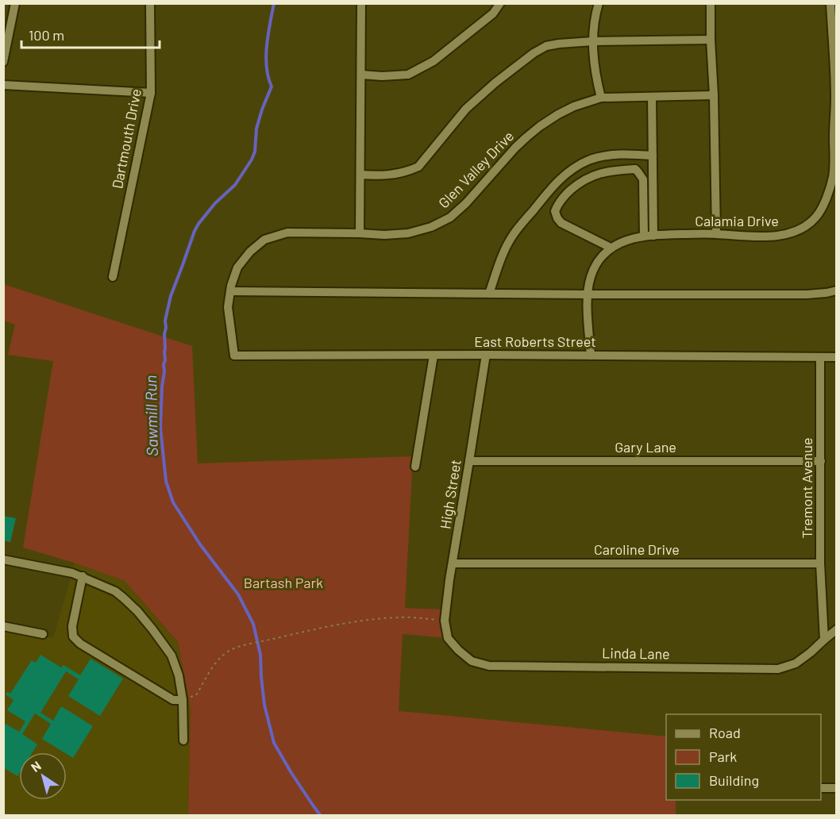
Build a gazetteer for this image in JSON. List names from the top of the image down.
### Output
{
  "streets": {
    "street": [
      "Dartmouth Drive",
      "Glen Valley Drive",
      "Calamia Drive",
      "East Roberts Street",
      "Gary Lane",
      "Tremont Avenue",
      "High Street",
      "Caroline Drive",
      "Linda Lane"
    ]
  },
  "crossings": [
    ["Glen Valley Drive", "East Roberts Street"],
    ["Calamia Drive", "East Roberts Street"],
    ["East Roberts Street", "Tremont Avenue"],
    ["East Roberts Street", "High Street"],
    ["Gary Lane", "Tremont Avenue"],
    ["Gary Lane", "High Street"],
    ["Tremont Avenue", "Caroline Drive"],
    ["Tremont Avenue", "Linda Lane"],
    ["High Street", "Caroline Drive"],
    ["High Street", "Linda Lane"]
  ],
  "water": ["Sawmill Run"],
  "parks": ["Bartash Park"],
  "legend": ["Road", "Park", "Building"],
  "scale_bar": "100 m",
  "north": "top left"
}
